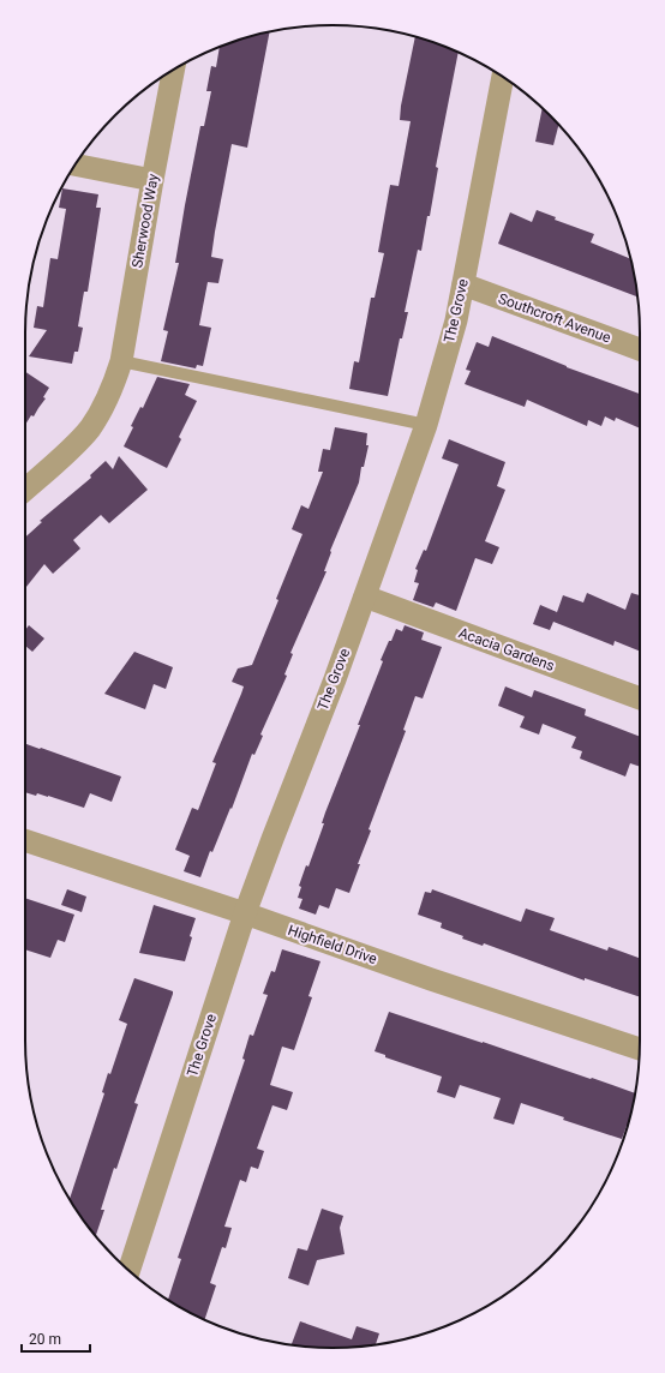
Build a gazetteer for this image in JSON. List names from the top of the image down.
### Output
{
  "streets": {
    "street": [
      "Sherwood Way",
      "The Grove",
      "Southcroft Avenue",
      "Acacia Gardens",
      "Highfield Drive"
    ]
  },
  "crossings": [
    ["The Grove", "Southcroft Avenue"],
    ["The Grove", "Acacia Gardens"],
    ["The Grove", "Highfield Drive"]
  ],
  "scale_bar": "20 m"
}
